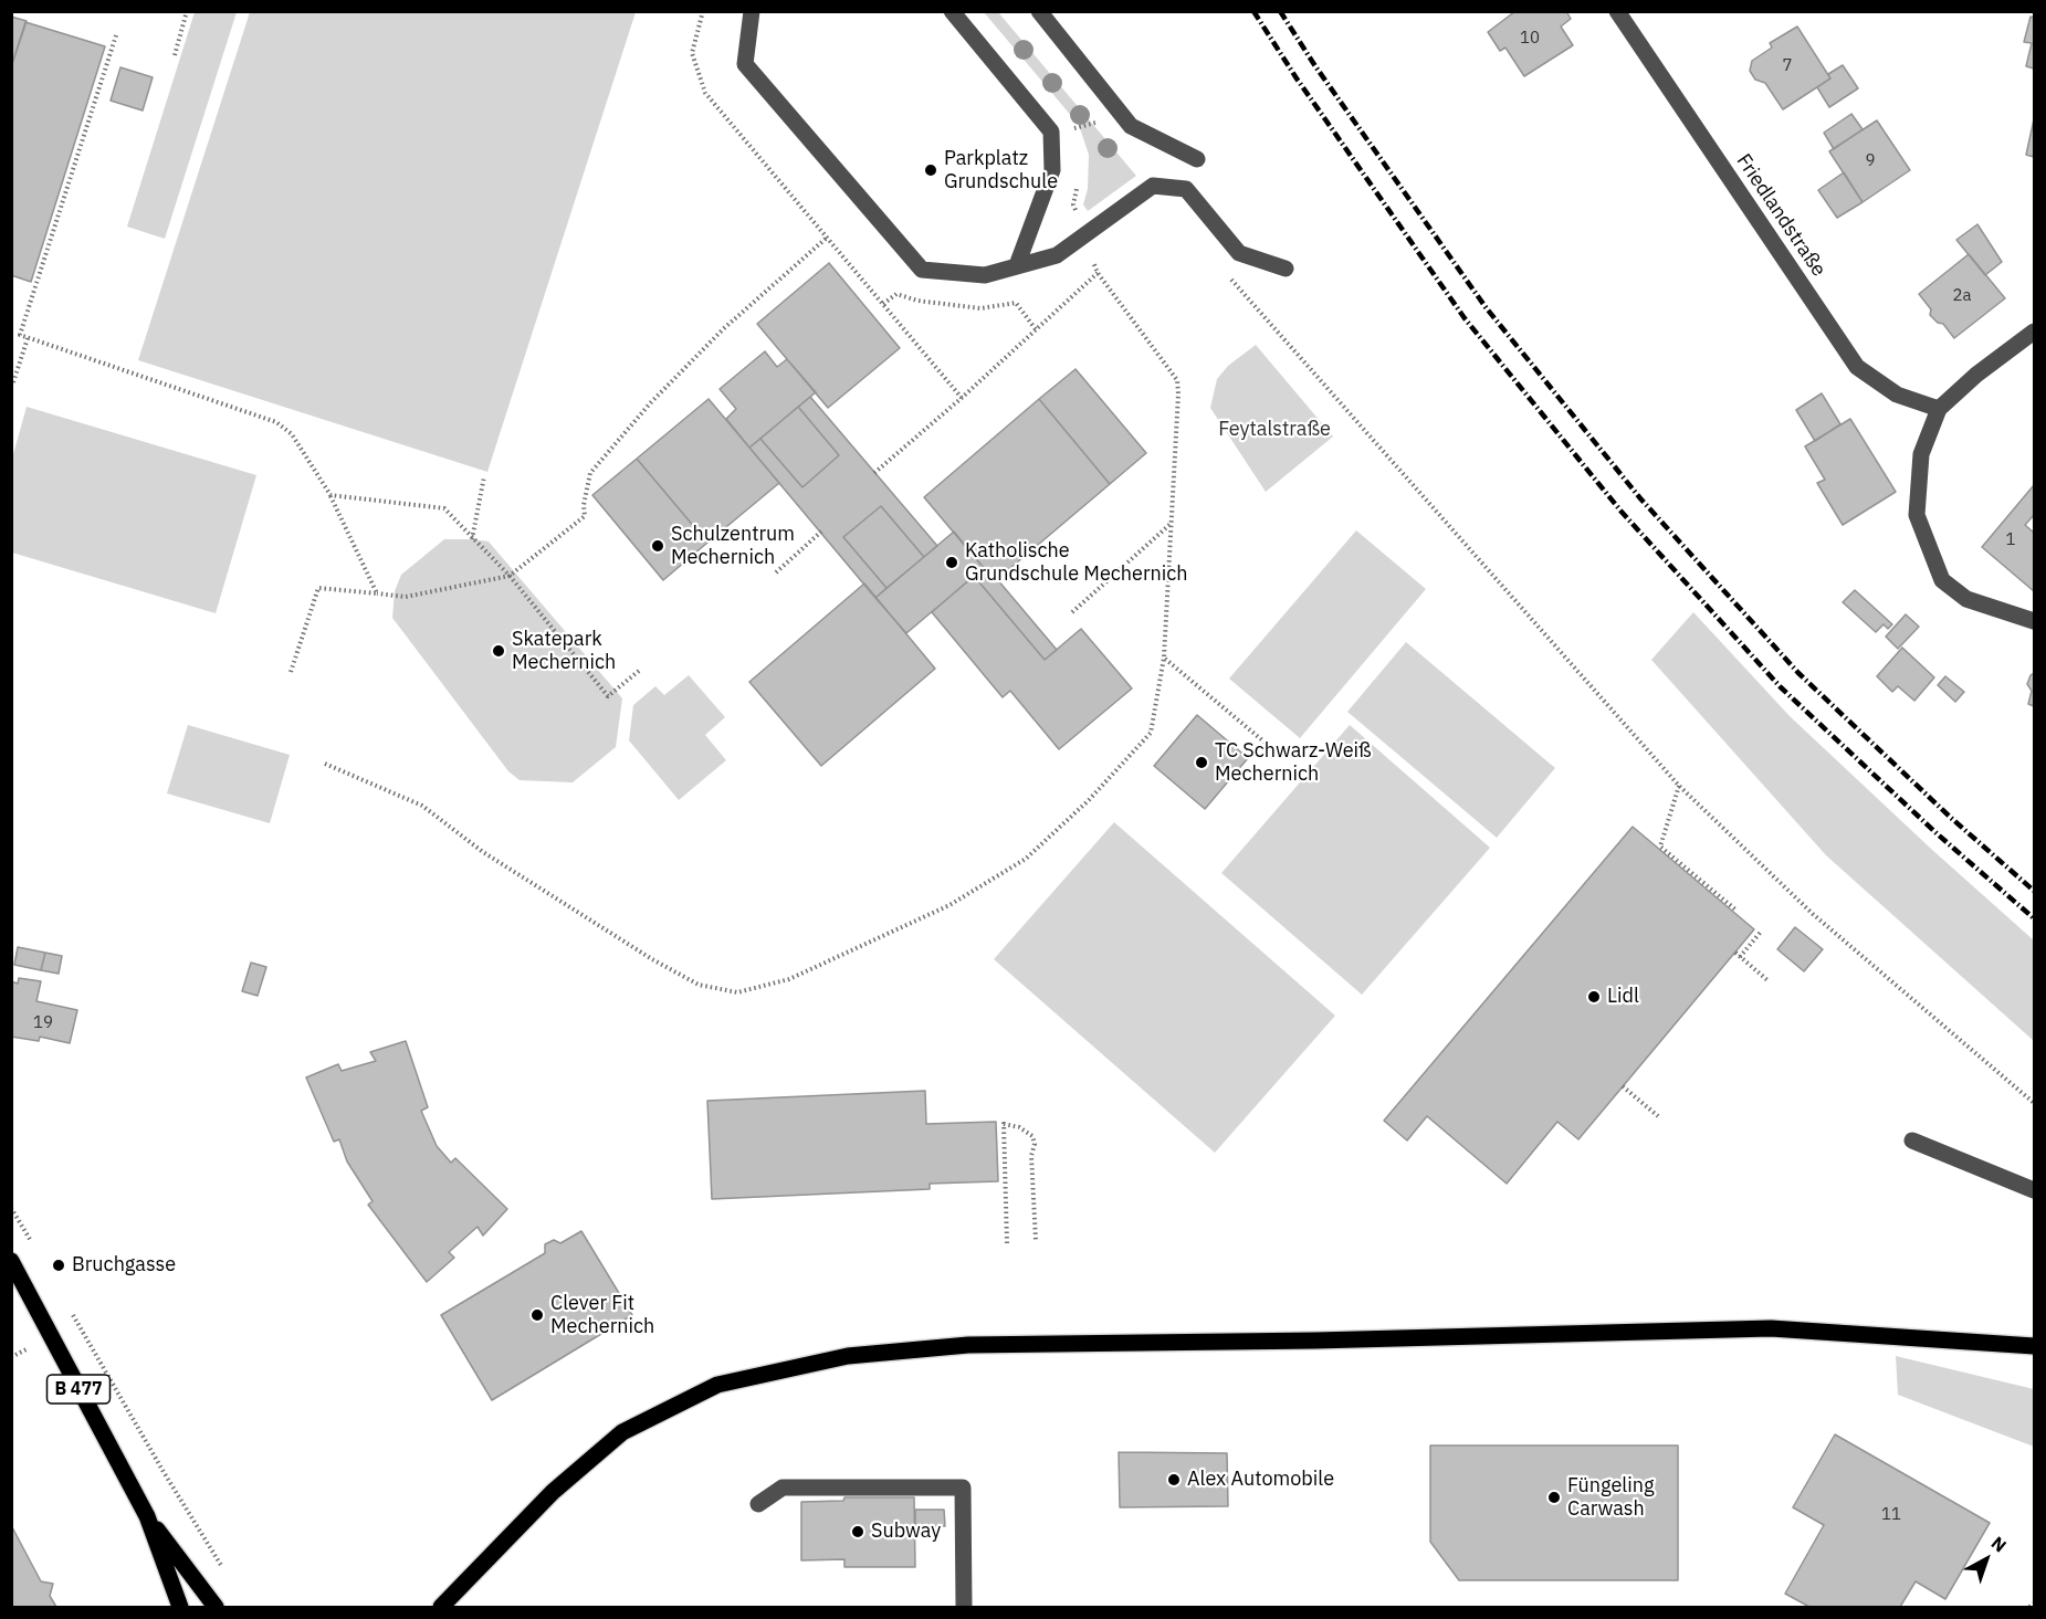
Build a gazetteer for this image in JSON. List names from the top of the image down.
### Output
{
  "streets": {
    "main road": ["B 477"],
    "street": ["Friedlandstraße"]
  },
  "parks": ["Feytalstraße"],
  "places": [
    "Parkplatz Grundschule",
    "Schulzentrum Mechernich",
    "Katholische Grundschule Mechernich",
    "Skatepark Mechernich",
    "TC Schwarz-Weiß Mechernich",
    "Lidl",
    "Bruchgasse",
    "Clever Fit Mechernich",
    "Alex Automobile",
    "Füngeling Carwash",
    "Subway"
  ],
  "house_numbers": [
    "10",
    "7",
    "9",
    "2a",
    "1",
    "19",
    "11"
  ],
  "north": "top right"
}
